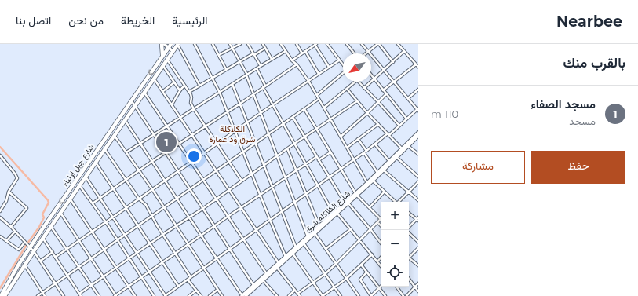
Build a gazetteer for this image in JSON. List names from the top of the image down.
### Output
{
  "streets": {
    "highway": ["شارع جبل اولياء"],
    "street": ["شارع الكلاكله شرق"]
  },
  "districts": ["الكلاكلة شرق ود عمارة"],
  "north": "bottom left",
  "page": {
    "header": "Nearbee",
    "nav": [
      "الرئيسية",
      "الخريطة",
      "من نحن",
      "اتصل بنا"
    ],
    "heading": "بالقرب منك",
    "list": [
      {
        "mark": "1",
        "name": "مسجد الصفاء",
        "note": "مسجد",
        "value": "110 m"
      }
    ],
    "pins": "1",
    "buttons": ["حفظ", "مشاركة"],
    "map_buttons": ["+", "−"]
  }
}
